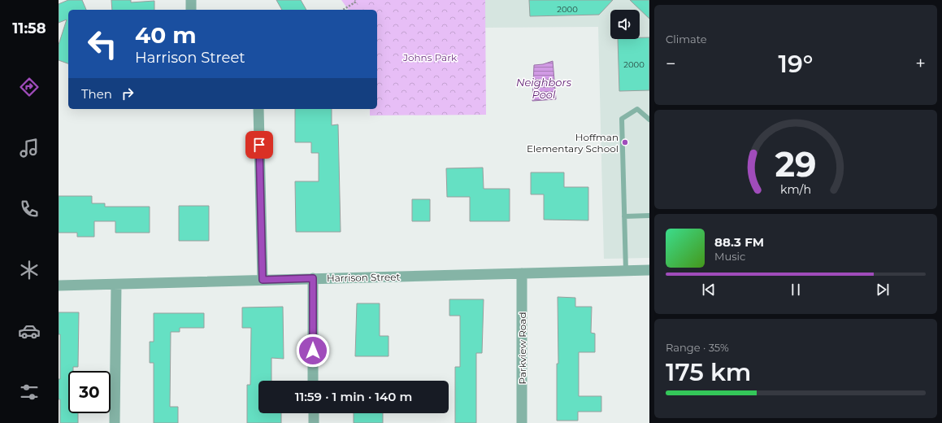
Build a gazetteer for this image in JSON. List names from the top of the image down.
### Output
{
  "streets": {
    "street": ["Harrison Street", "Parkview Road"]
  },
  "crossings": [
    ["Harrison Street", "Parkview Road"]
  ],
  "water": ["Neighbors Pool"],
  "parks": ["Johns Park"],
  "places": ["Hoffman Elementary School"],
  "house_numbers": ["2000", "2000"],
  "page": {
    "tabs": "11:58",
    "tile": [
      "Climate",
      ["Range · 35%", "175 km"]
    ],
    "turn": ["40 m", "Harrison Street"],
    "heat": ["−", "19°", "+"],
    "then": "Then",
    "song": ["88.3 FM", "Music"],
    "limit": "30",
    "trip": "11:59 · 1 min · 140 m",
    "gauge": ["29", "km/h"]
  }
}
